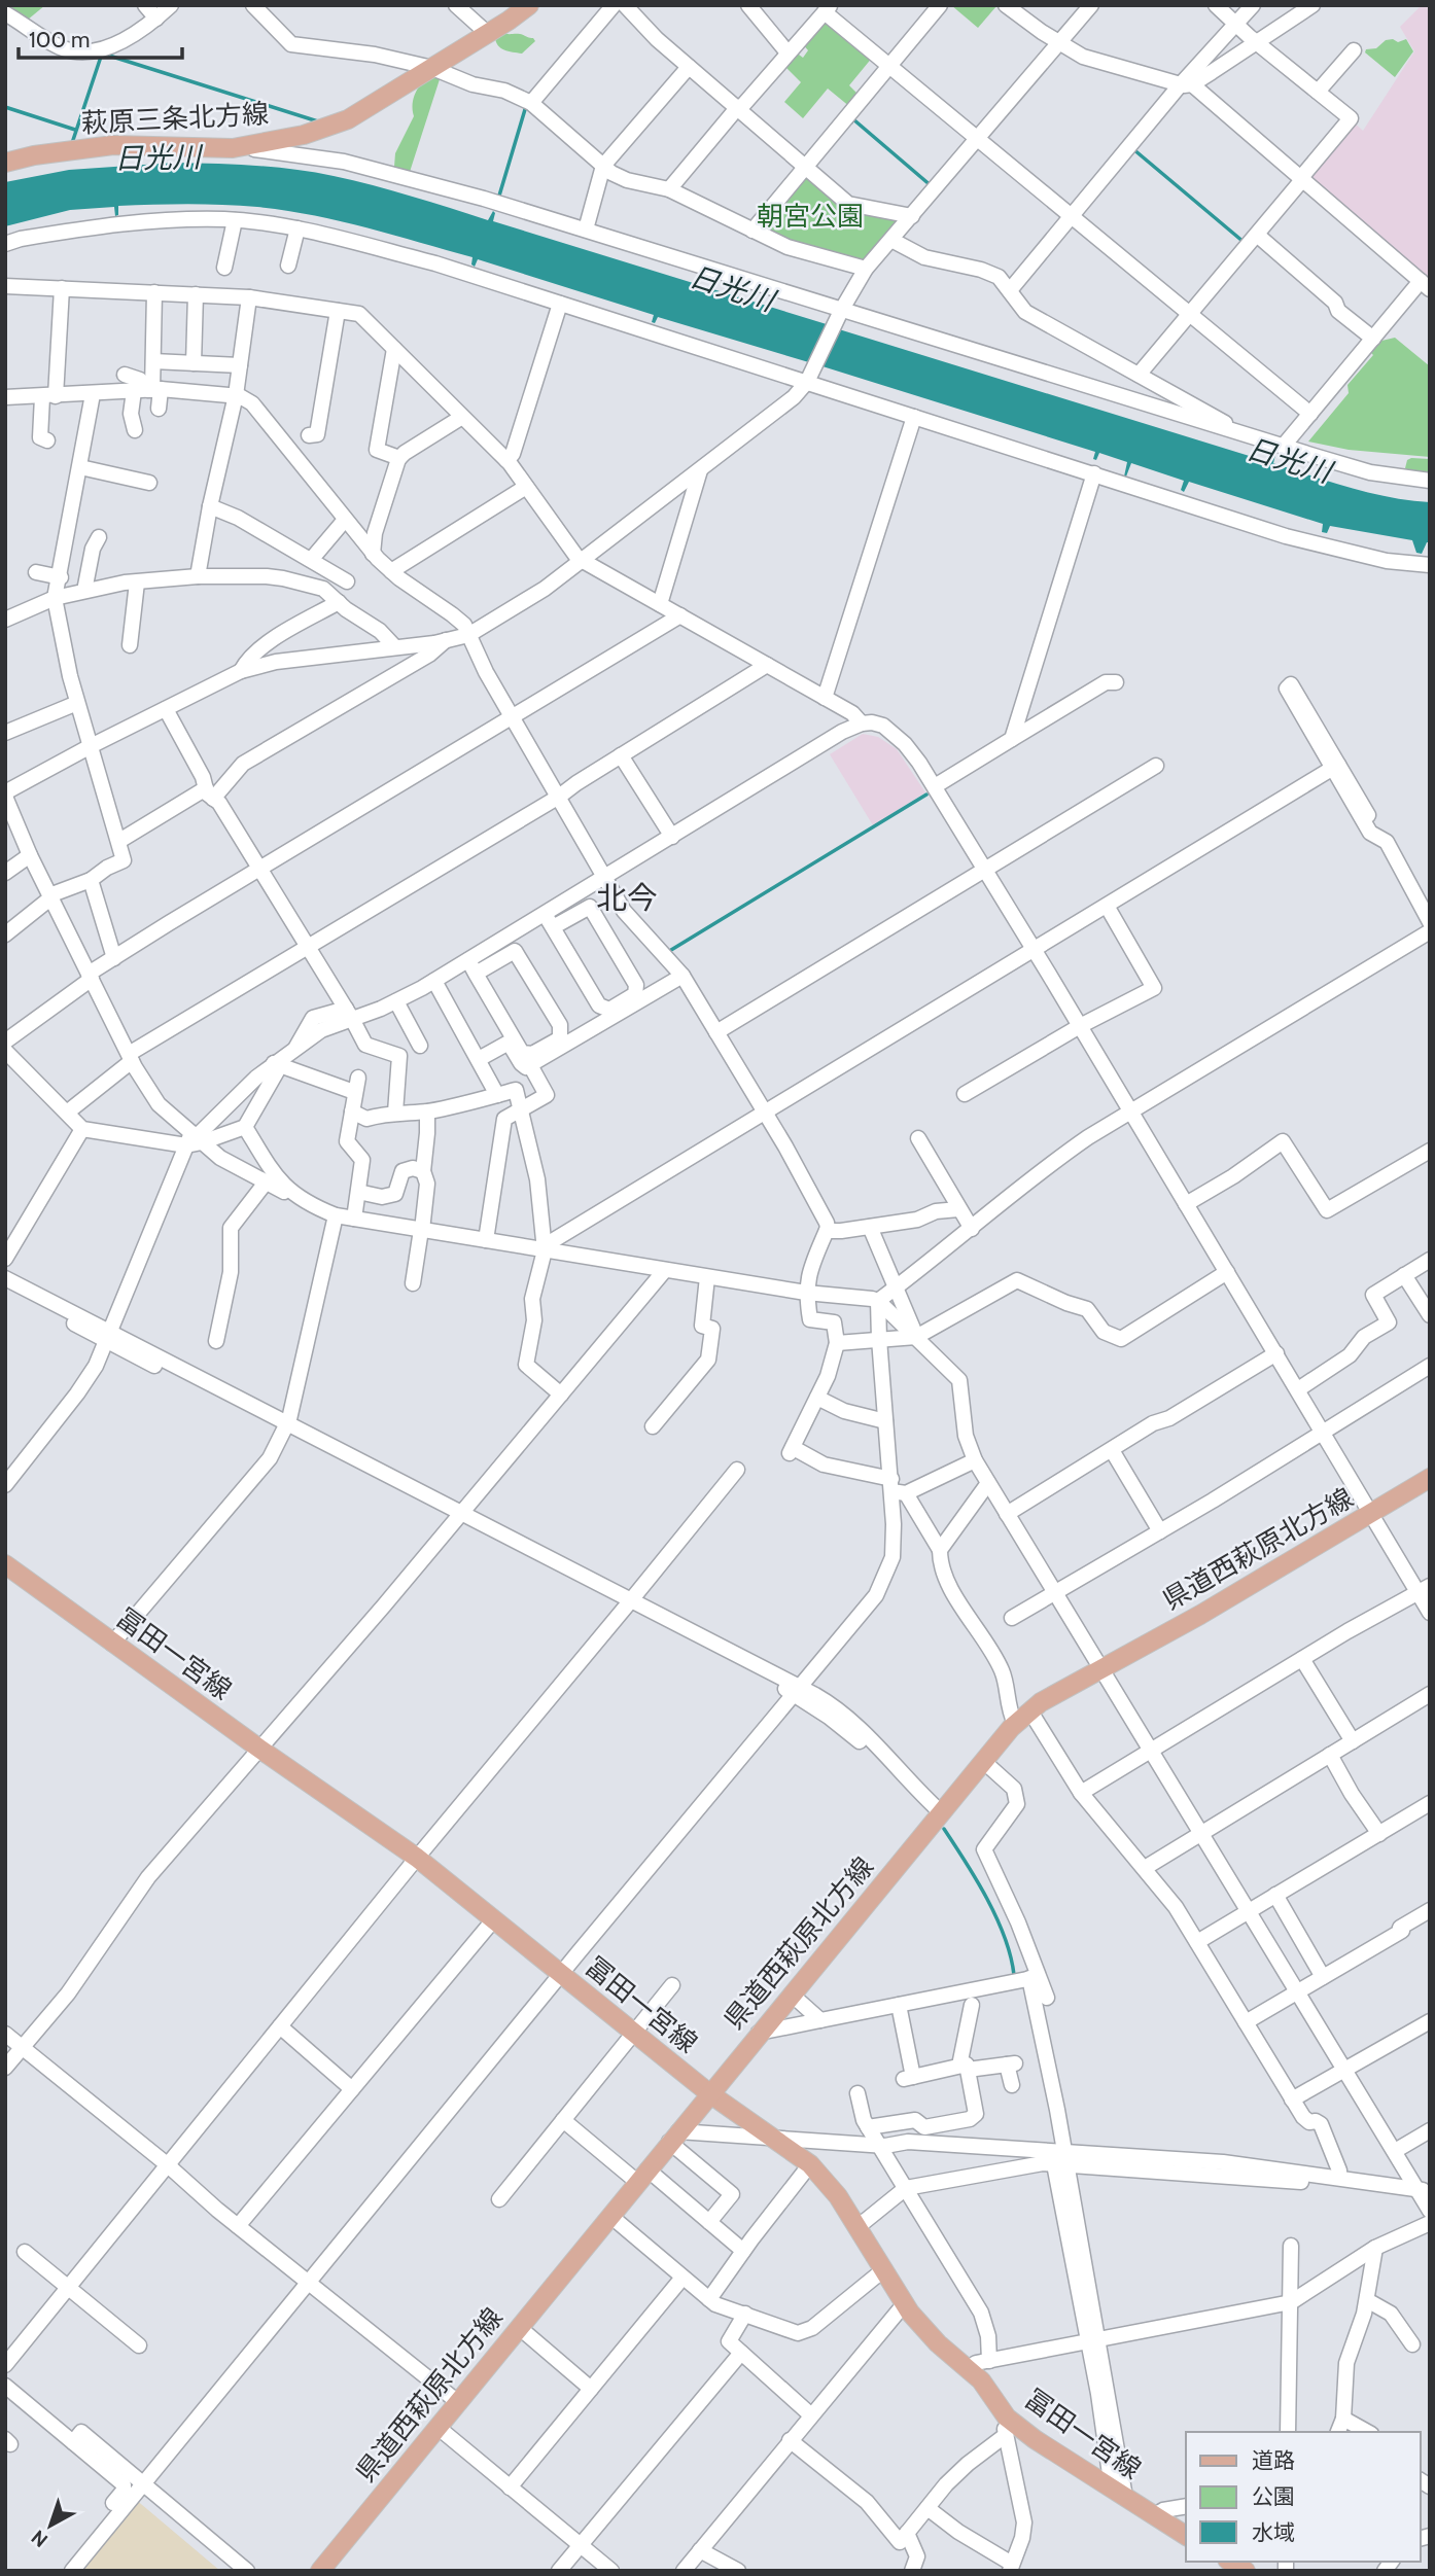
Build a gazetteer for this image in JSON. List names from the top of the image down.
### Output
{
  "streets": {
    "main road": ["萩原三条北方線", "県道西萩原北方線", "冨田一宮線"]
  },
  "crossings": [
    ["県道西萩原北方線", "冨田一宮線"]
  ],
  "districts": ["北今"],
  "water": ["日光川"],
  "parks": ["朝宮公園"],
  "legend": ["道路", "公園", "水域"],
  "scale_bar": "100 m",
  "north": "bottom left"
}
